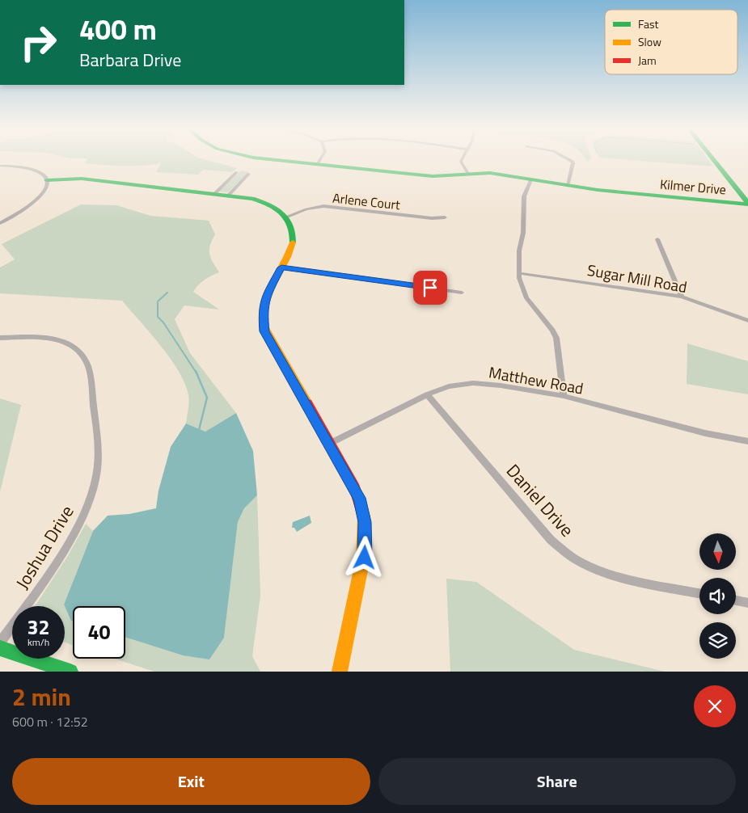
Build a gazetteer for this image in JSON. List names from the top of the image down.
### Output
{
  "streets": {
    "street": [
      "Kilmer Drive",
      "Arlene Court",
      "Sugar Mill Road",
      "Matthew Road",
      "Daniel Drive",
      "Joshua Drive"
    ]
  },
  "crossings": [
    ["Matthew Road", "Daniel Drive"]
  ],
  "legend": ["Fast", "Slow", "Jam"],
  "north": "bottom",
  "page": {
    "turn": ["400 m", "Barbara Drive"],
    "speed": "32 km/h",
    "limit": "40",
    "heading": ["2 min", "600 m · 12:52"],
    "buttons": ["Exit", "Share"]
  }
}
